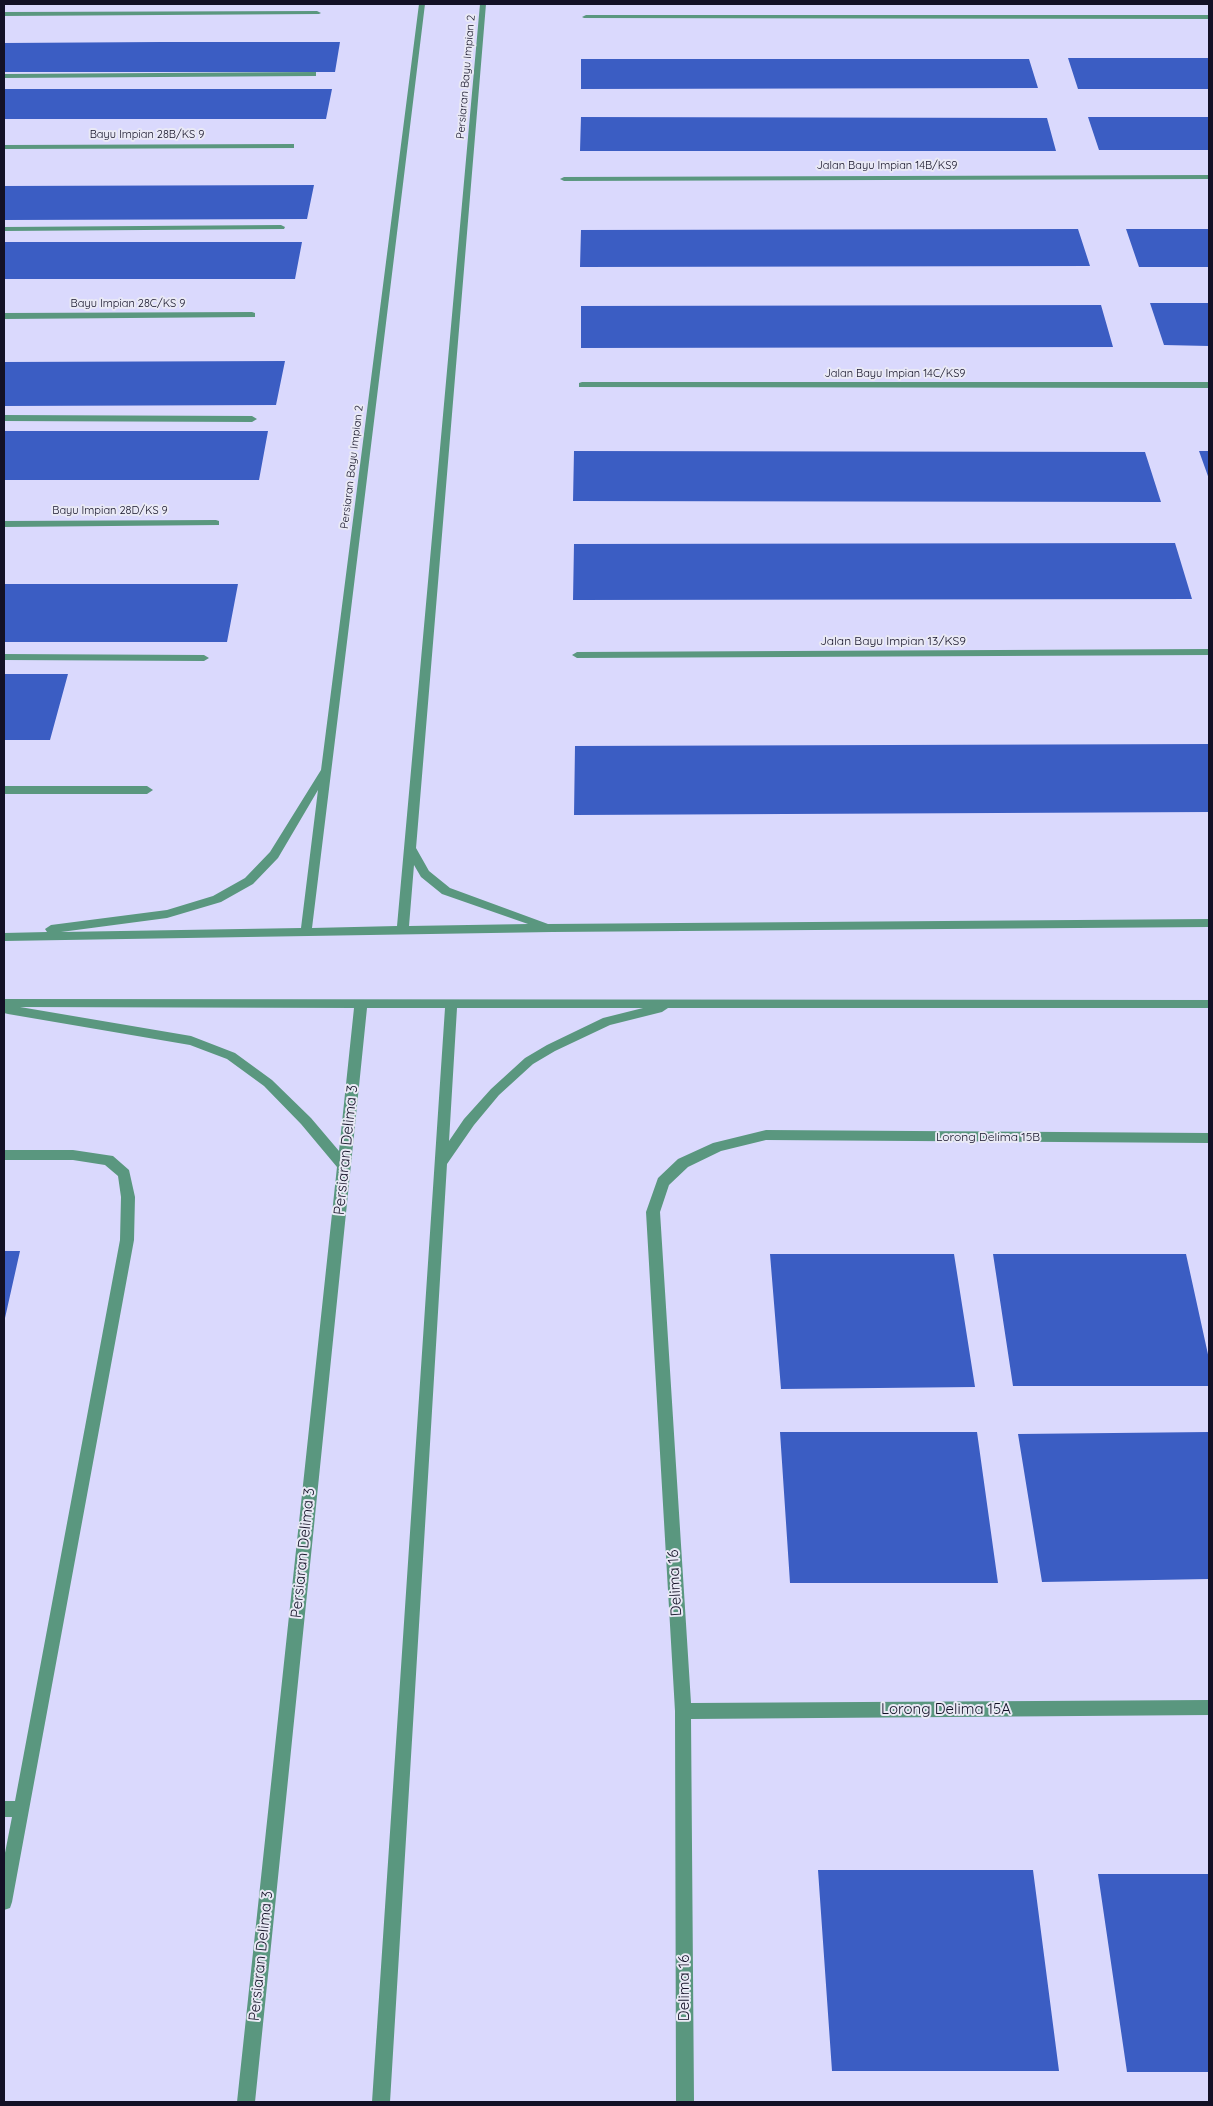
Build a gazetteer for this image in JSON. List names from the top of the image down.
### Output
{
  "streets": {
    "street": [
      "Persiaran Bayu Impian 2",
      "Bayu Impian 28B/KS 9",
      "Jalan Bayu Impian 14B/KS9",
      "Bayu Impian 28C/KS 9",
      "Jalan Bayu Impian 14C/KS9",
      "Bayu Impian 28D/KS 9",
      "Jalan Bayu Impian 13/KS9",
      "Lorong Delima 15B",
      "Persiaran Delima 3",
      "Delima 16",
      "Lorong Delima 15A"
    ]
  },
  "crossings": [
    ["Lorong Delima 15B", "Delima 16"],
    ["Delima 16", "Lorong Delima 15A"]
  ]
}
